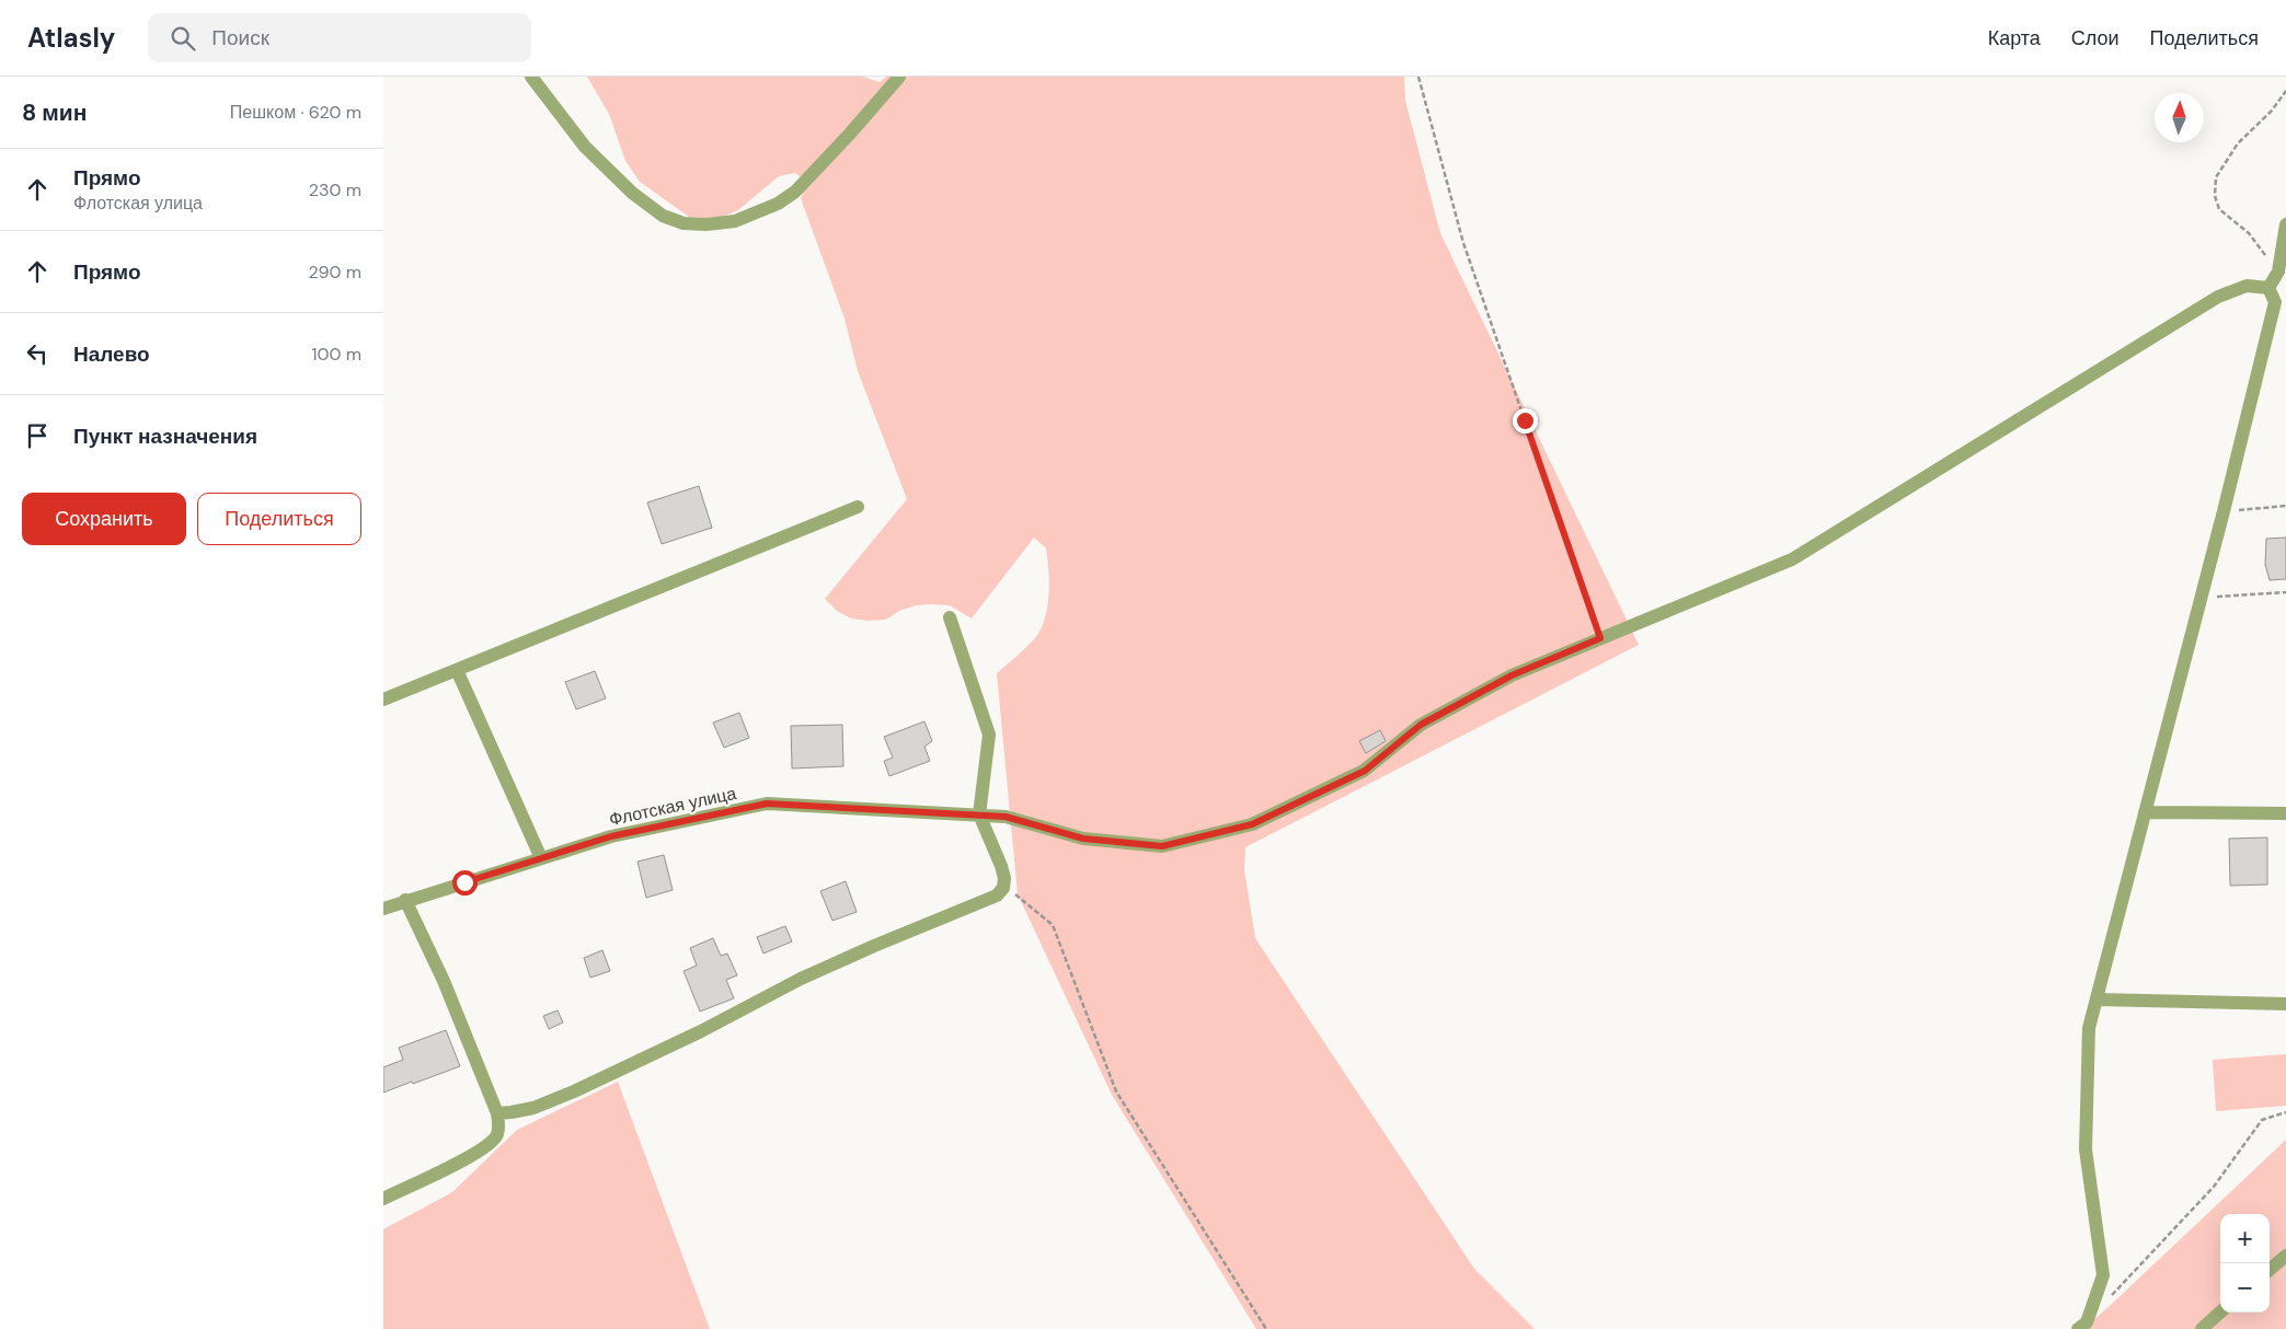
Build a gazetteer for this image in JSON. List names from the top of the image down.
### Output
{
  "streets": {
    "street": ["Флотская улица"]
  },
  "north": "top",
  "page": {
    "header": "Atlasly",
    "search": "Поиск",
    "nav": ["Карта", "Слои", "Поделиться"],
    "heading": ["8 мин", "Пешком · 620 m"],
    "list": [
      ["Прямо", "Флотская улица", "230 m"],
      ["Прямо", "290 m"],
      ["Налево", "100 m"],
      "Пункт назначения"
    ],
    "buttons": ["Сохранить", "Поделиться"],
    "map_buttons": ["+", "−"]
  }
}
